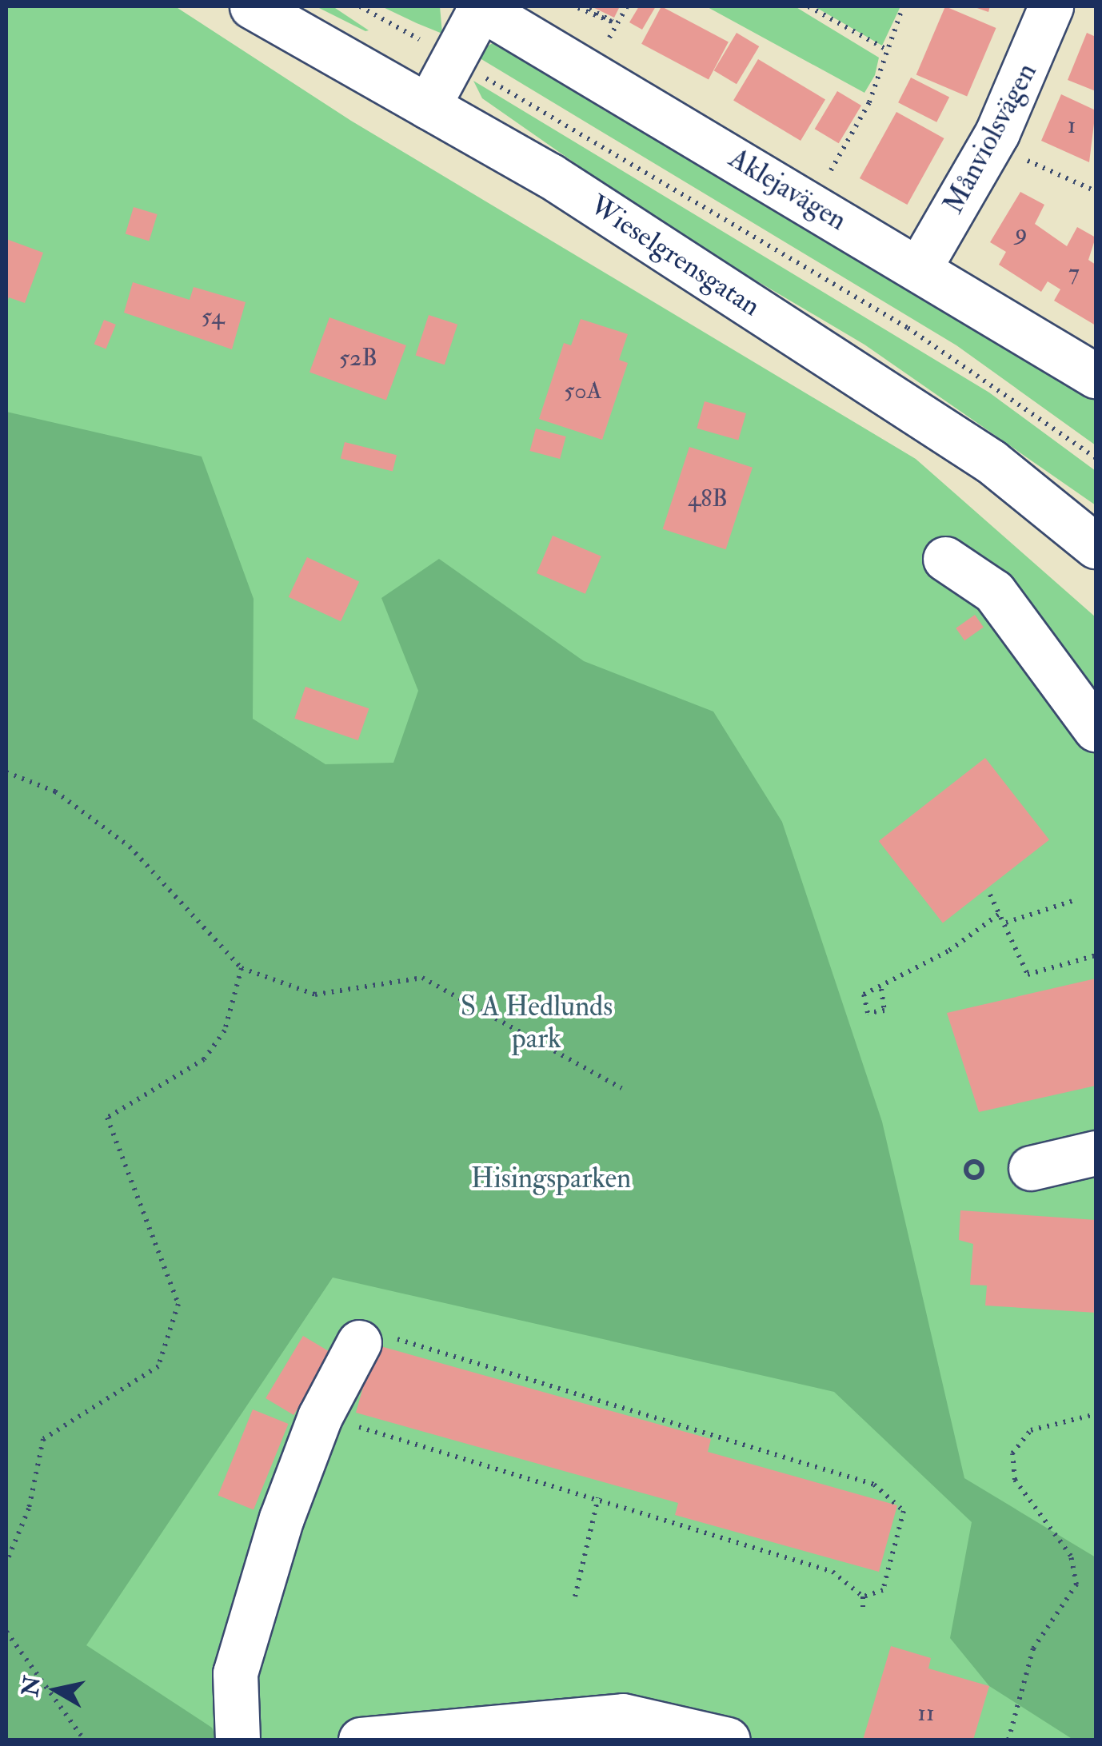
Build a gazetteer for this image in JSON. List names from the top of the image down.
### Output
{
  "streets": {
    "street": ["Månviolsvägen", "Aklejavägen", "Wieselgrensgatan"]
  },
  "crossings": [
    ["Månviolsvägen", "Aklejavägen"]
  ],
  "parks": ["S A Hedlunds park", "Hisingsparken"],
  "house_numbers": [
    "1",
    "9",
    "7",
    "54",
    "52B",
    "50A",
    "48B",
    "11"
  ],
  "north": "left"
}
